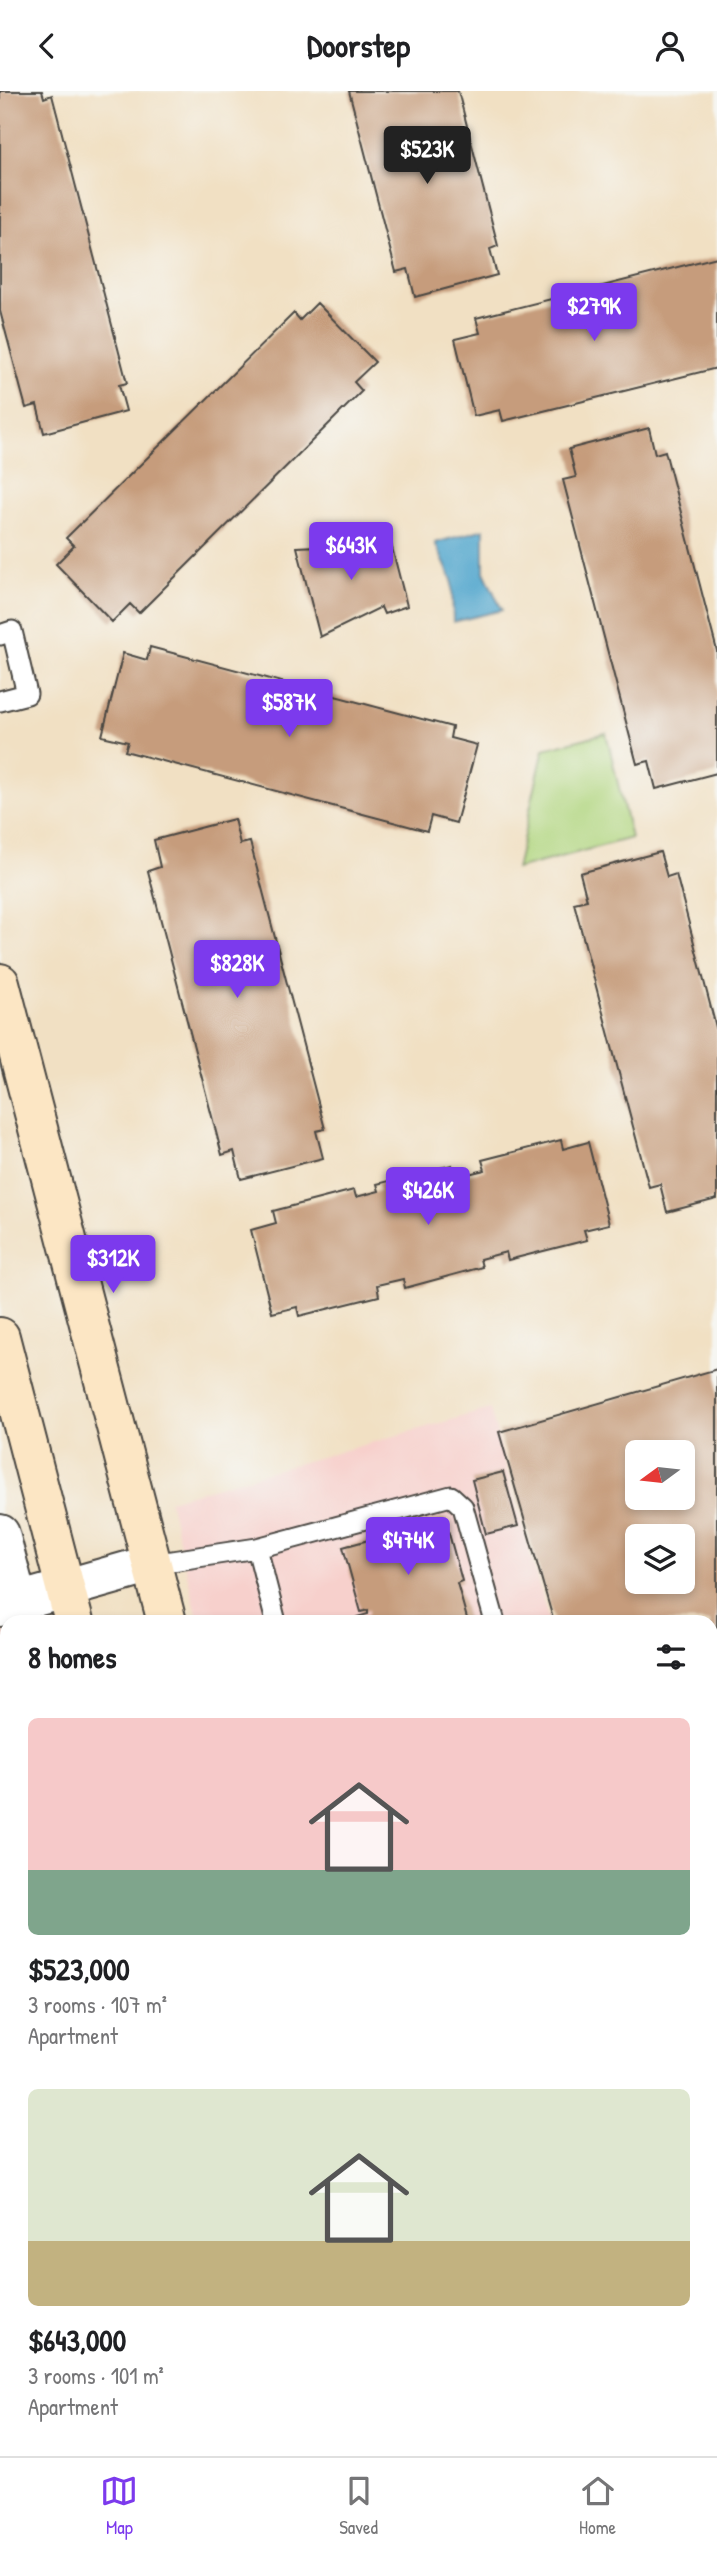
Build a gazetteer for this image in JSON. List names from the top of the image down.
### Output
{
  "north": "left",
  "page": {
    "header": "Doorstep",
    "price": [
      "$523K",
      "$279K",
      "$643K",
      "$587K",
      "$828K",
      "$426K",
      "$312K",
      "$474K"
    ],
    "heading": "8 homes",
    "list": [
      {
        "name": "$523,000",
        "note": "3 rooms · 107 m² · Apartment"
      },
      {
        "name": "$643,000",
        "note": "3 rooms · 101 m² · Apartment"
      }
    ],
    "tabs": ["Map", "Saved", "Home"]
  }
}
